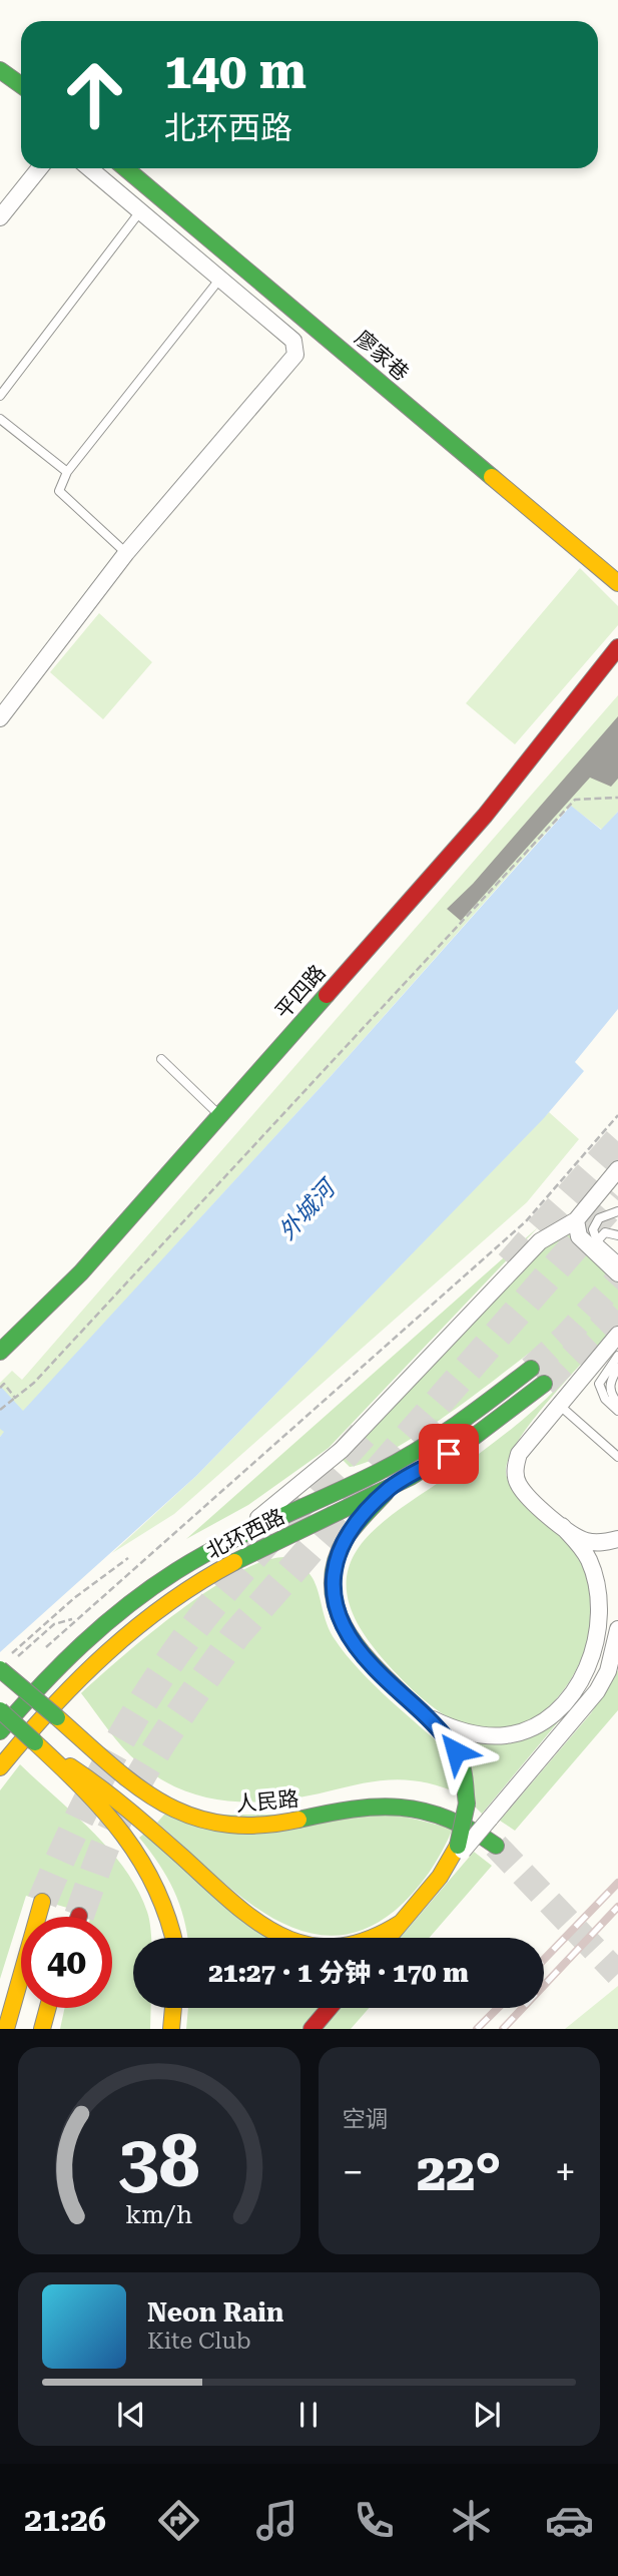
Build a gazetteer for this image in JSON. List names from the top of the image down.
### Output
{
  "streets": {
    "main road": [
      "廖家巷",
      "平四路",
      "北环西路",
      "人民路"
    ]
  },
  "water": ["外城河"],
  "page": {
    "turn": ["140 m", "北环西路"],
    "limit": "40",
    "trip": "21:27 · 1 分钟 · 170 m",
    "tile": "空调",
    "heat": ["−", "22°", "+"],
    "song": ["Neon Rain", "Kite Club"],
    "tabs": "21:26",
    "gauge": ["38", "km/h"]
  }
}
